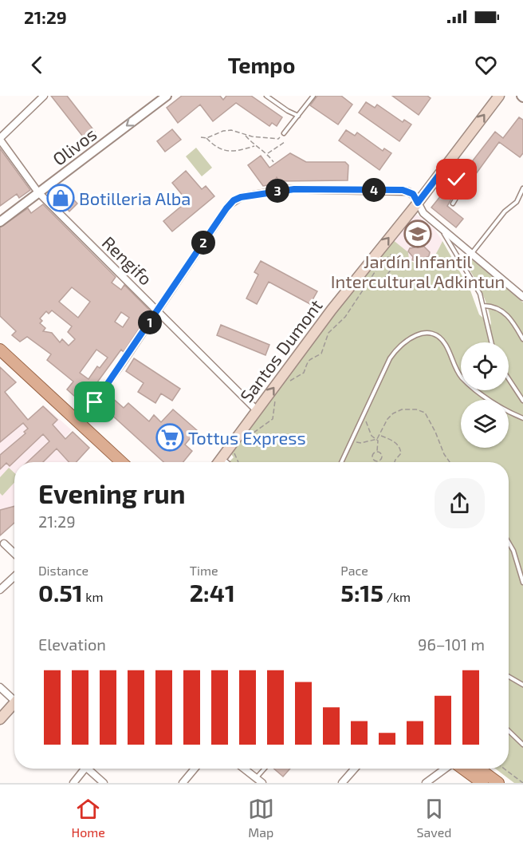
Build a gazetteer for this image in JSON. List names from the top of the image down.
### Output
{
  "streets": {
    "main road": ["Santos Dumont"],
    "street": ["Olivos", "Rengifo"]
  },
  "crossings": [
    ["Olivos", "Rengifo"],
    ["Rengifo", "Santos Dumont"]
  ],
  "one_way": ["Santos Dumont"],
  "places": {
    "shop": ["Botilleria Alba"],
    "school or university": ["Jardín Infantil Intercultural Adkintun"],
    "supermarket": ["Tottus Express"]
  },
  "page": {
    "status": "21:29",
    "header": "Tempo",
    "pins": [
      "4",
      "3",
      "2",
      "1"
    ],
    "heading": ["Evening run", "21:29"],
    "stats": [
      ["Distance", "0.51 km"],
      ["Time", "2:41"],
      ["Pace", "5:15 /km"]
    ],
    "chart": ["Elevation", "96–101 m"],
    "tabs": ["Home", "Map", "Saved"]
  }
}
